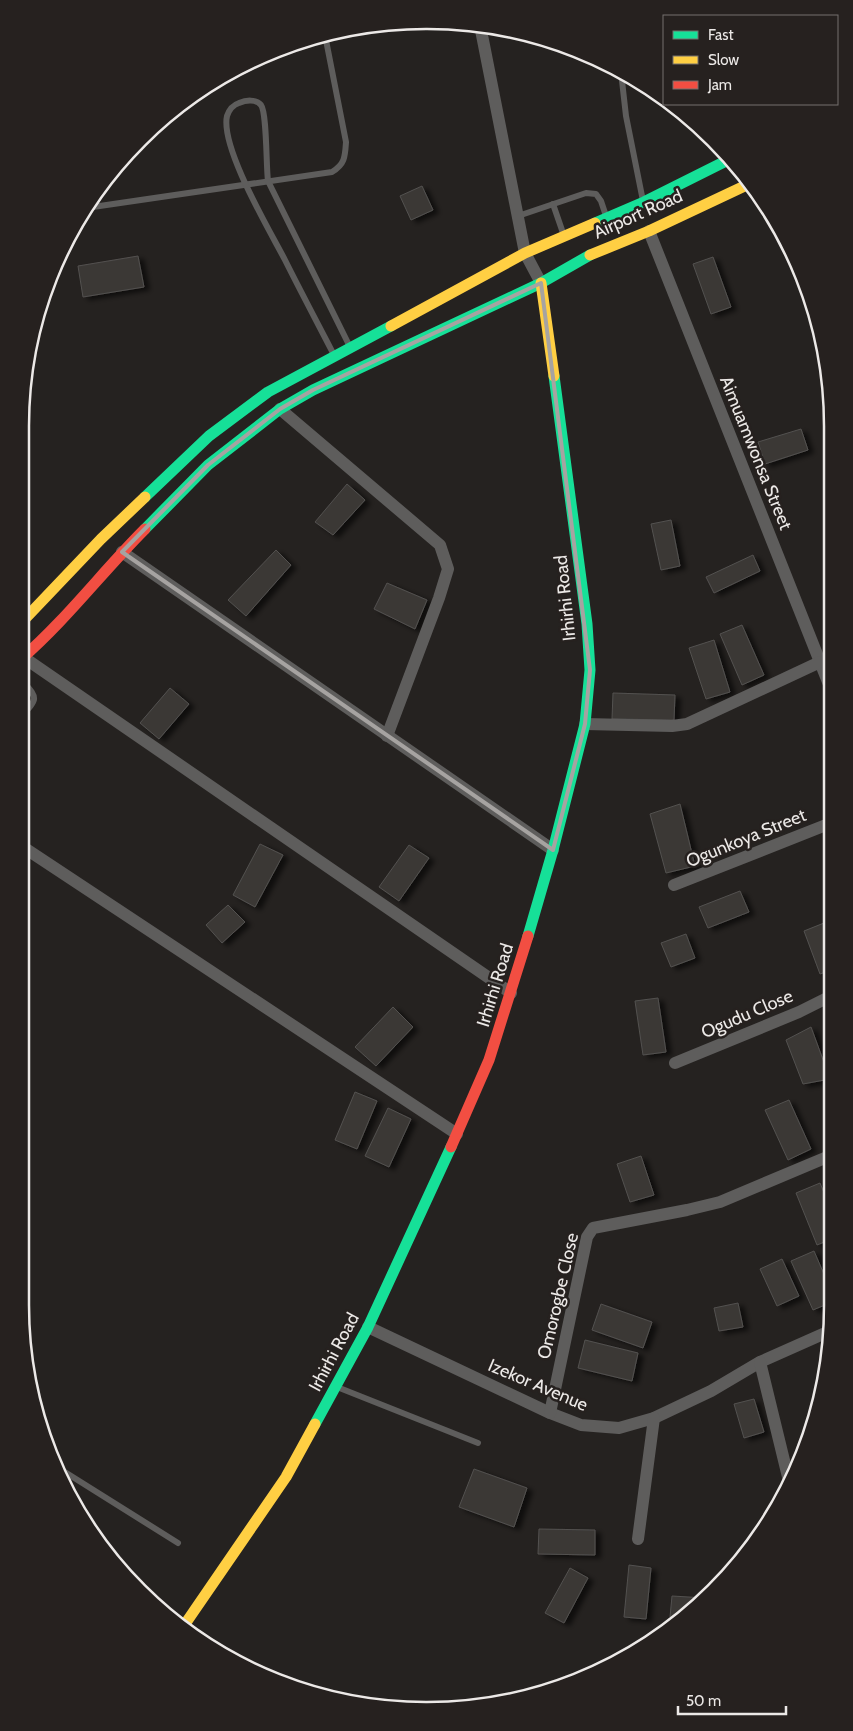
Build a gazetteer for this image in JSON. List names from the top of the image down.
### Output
{
  "streets": {
    "main road": ["Airport Road", "Irhirhi Road"],
    "street": [
      "Aimuamwonsa Street",
      "Ogunkoya Street",
      "Ogudu Close",
      "Omorogbe Close",
      "Izekor Avenue"
    ]
  },
  "crossings": [
    ["Airport Road", "Aimuamwonsa Street"],
    ["Airport Road", "Irhirhi Road"],
    ["Irhirhi Road", "Izekor Avenue"],
    ["Omorogbe Close", "Izekor Avenue"]
  ],
  "legend": ["Fast", "Slow", "Jam"],
  "scale_bar": "50 m"
}
